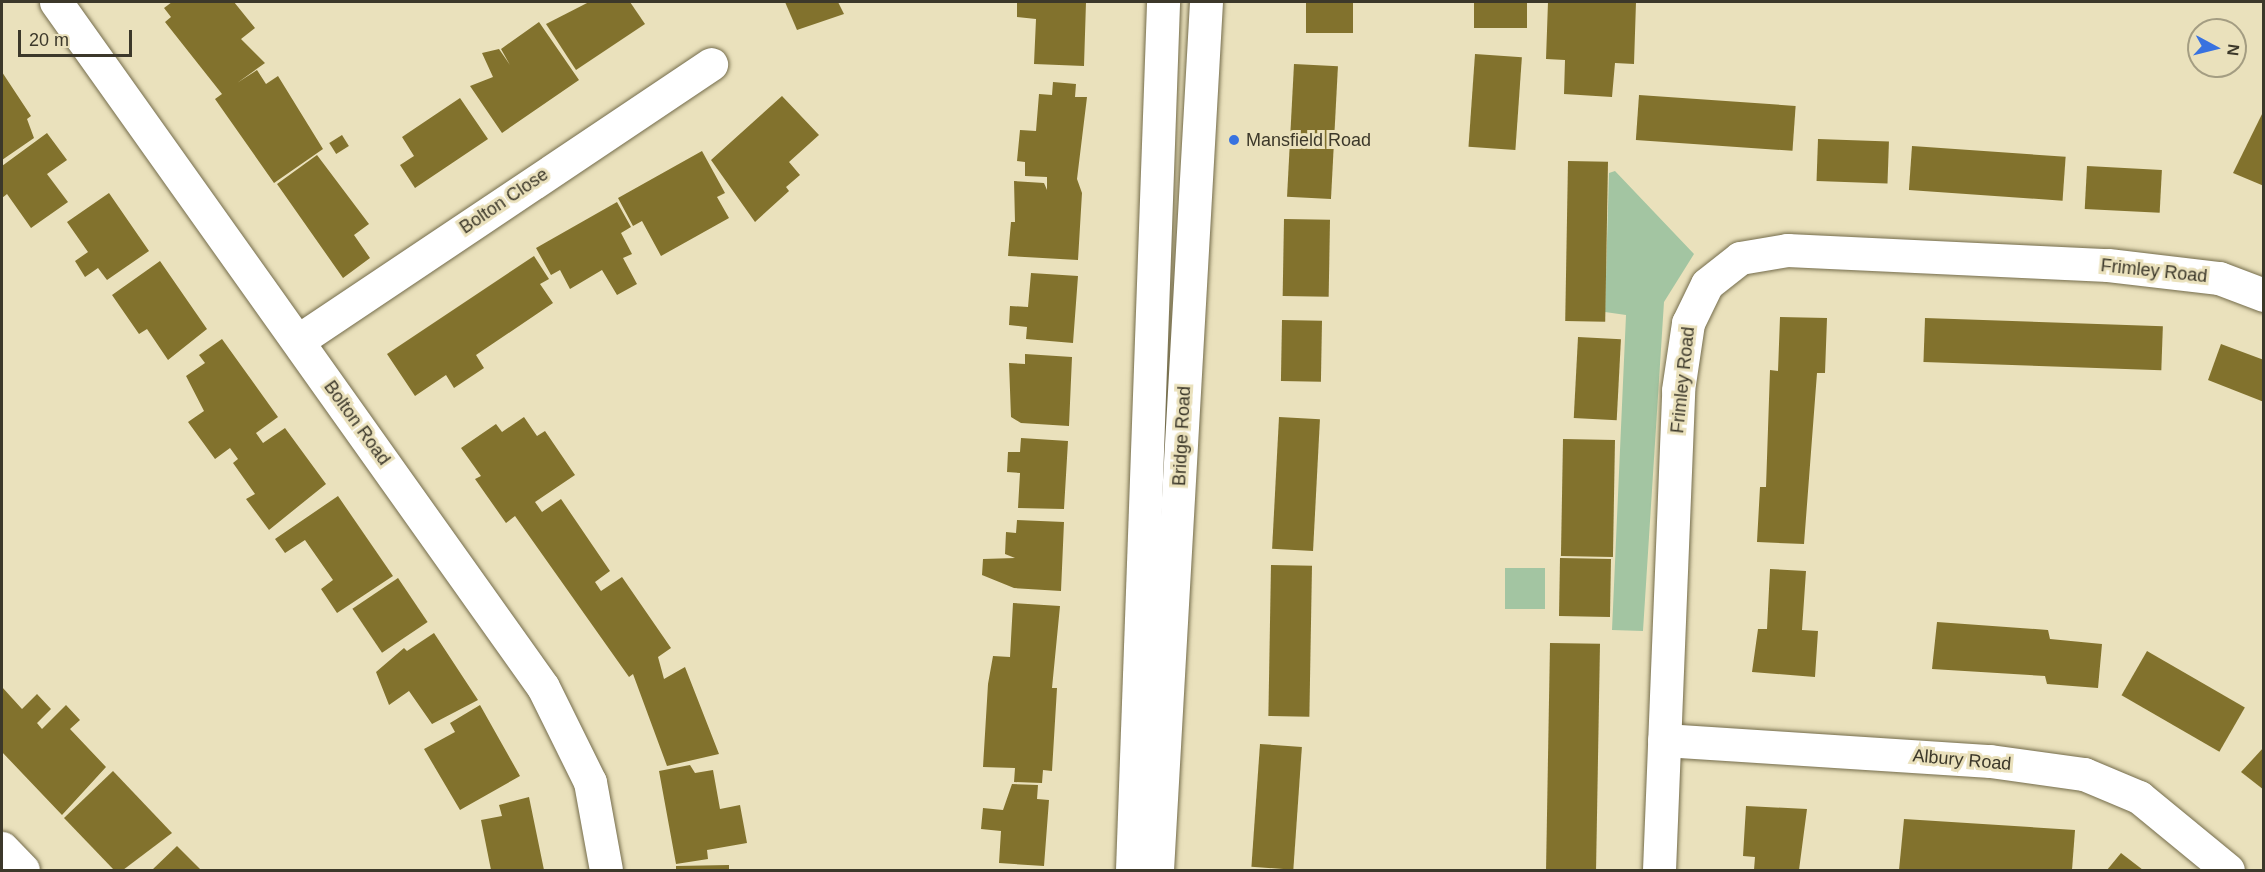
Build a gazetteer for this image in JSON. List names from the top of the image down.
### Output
{
  "streets": {
    "street": [
      "Bolton Close",
      "Frimley Road",
      "Bolton Road",
      "Bridge Road",
      "Albury Road"
    ]
  },
  "crossings": [
    ["Bolton Close", "Bolton Road"],
    ["Frimley Road", "Albury Road"]
  ],
  "places": ["Mansfield Road"],
  "scale_bar": "20 m",
  "north": "right"
}
